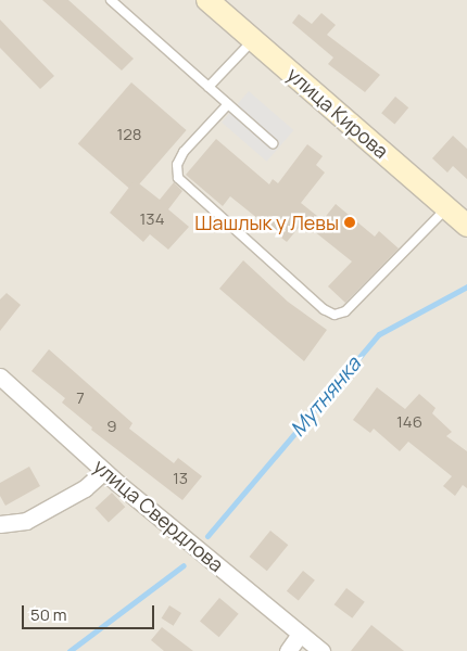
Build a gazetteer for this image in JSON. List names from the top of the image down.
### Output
{
  "streets": {
    "main road": ["улица Кирова"],
    "street": ["улица Свердлова"]
  },
  "water": ["Мутнянка"],
  "places": ["Шашлык у Левы"],
  "house_numbers": [
    "128",
    "134",
    "7",
    "146",
    "9",
    "13"
  ],
  "scale_bar": "50 m"
}
